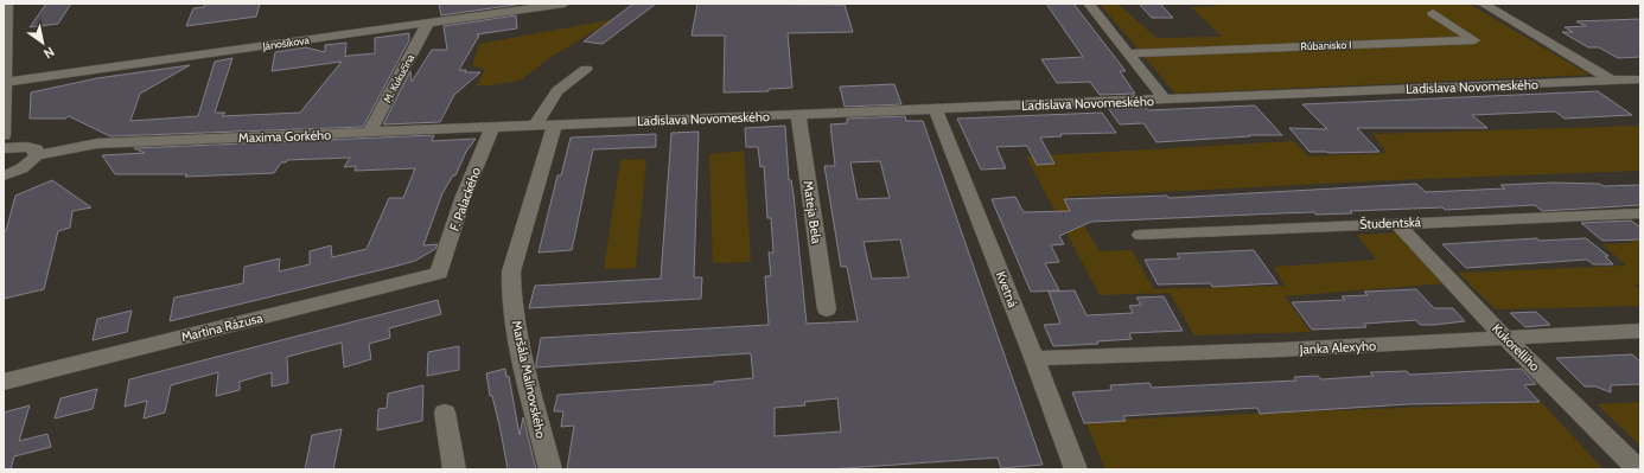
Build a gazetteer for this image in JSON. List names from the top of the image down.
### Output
{
  "streets": {
    "street": [
      "Jánošíkova",
      "Rúbanisko I",
      "M. Kukučína",
      "Ladislava Novomeského",
      "Maxima Gorkého",
      "F. Palackého",
      "Mateja Bela",
      "Študentská",
      "Kvetná",
      "Martina Rázusa",
      "Janka Alexyho",
      "Kukorelliho",
      "Maršála Malinovského"
    ]
  },
  "crossings": [
    ["Jánošíkova", "M. Kukučína"],
    ["M. Kukučína", "Maxima Gorkého"],
    ["Ladislava Novomeského", "Maxima Gorkého"],
    ["Ladislava Novomeského", "Mateja Bela"],
    ["Ladislava Novomeského", "Kvetná"],
    ["Ladislava Novomeského", "Maršála Malinovského"],
    ["Maxima Gorkého", "F. Palackého"],
    ["F. Palackého", "Martina Rázusa"],
    ["Študentská", "Kukorelliho"],
    ["Kvetná", "Janka Alexyho"],
    ["Janka Alexyho", "Kukorelliho"]
  ],
  "north": "bottom right"
}
